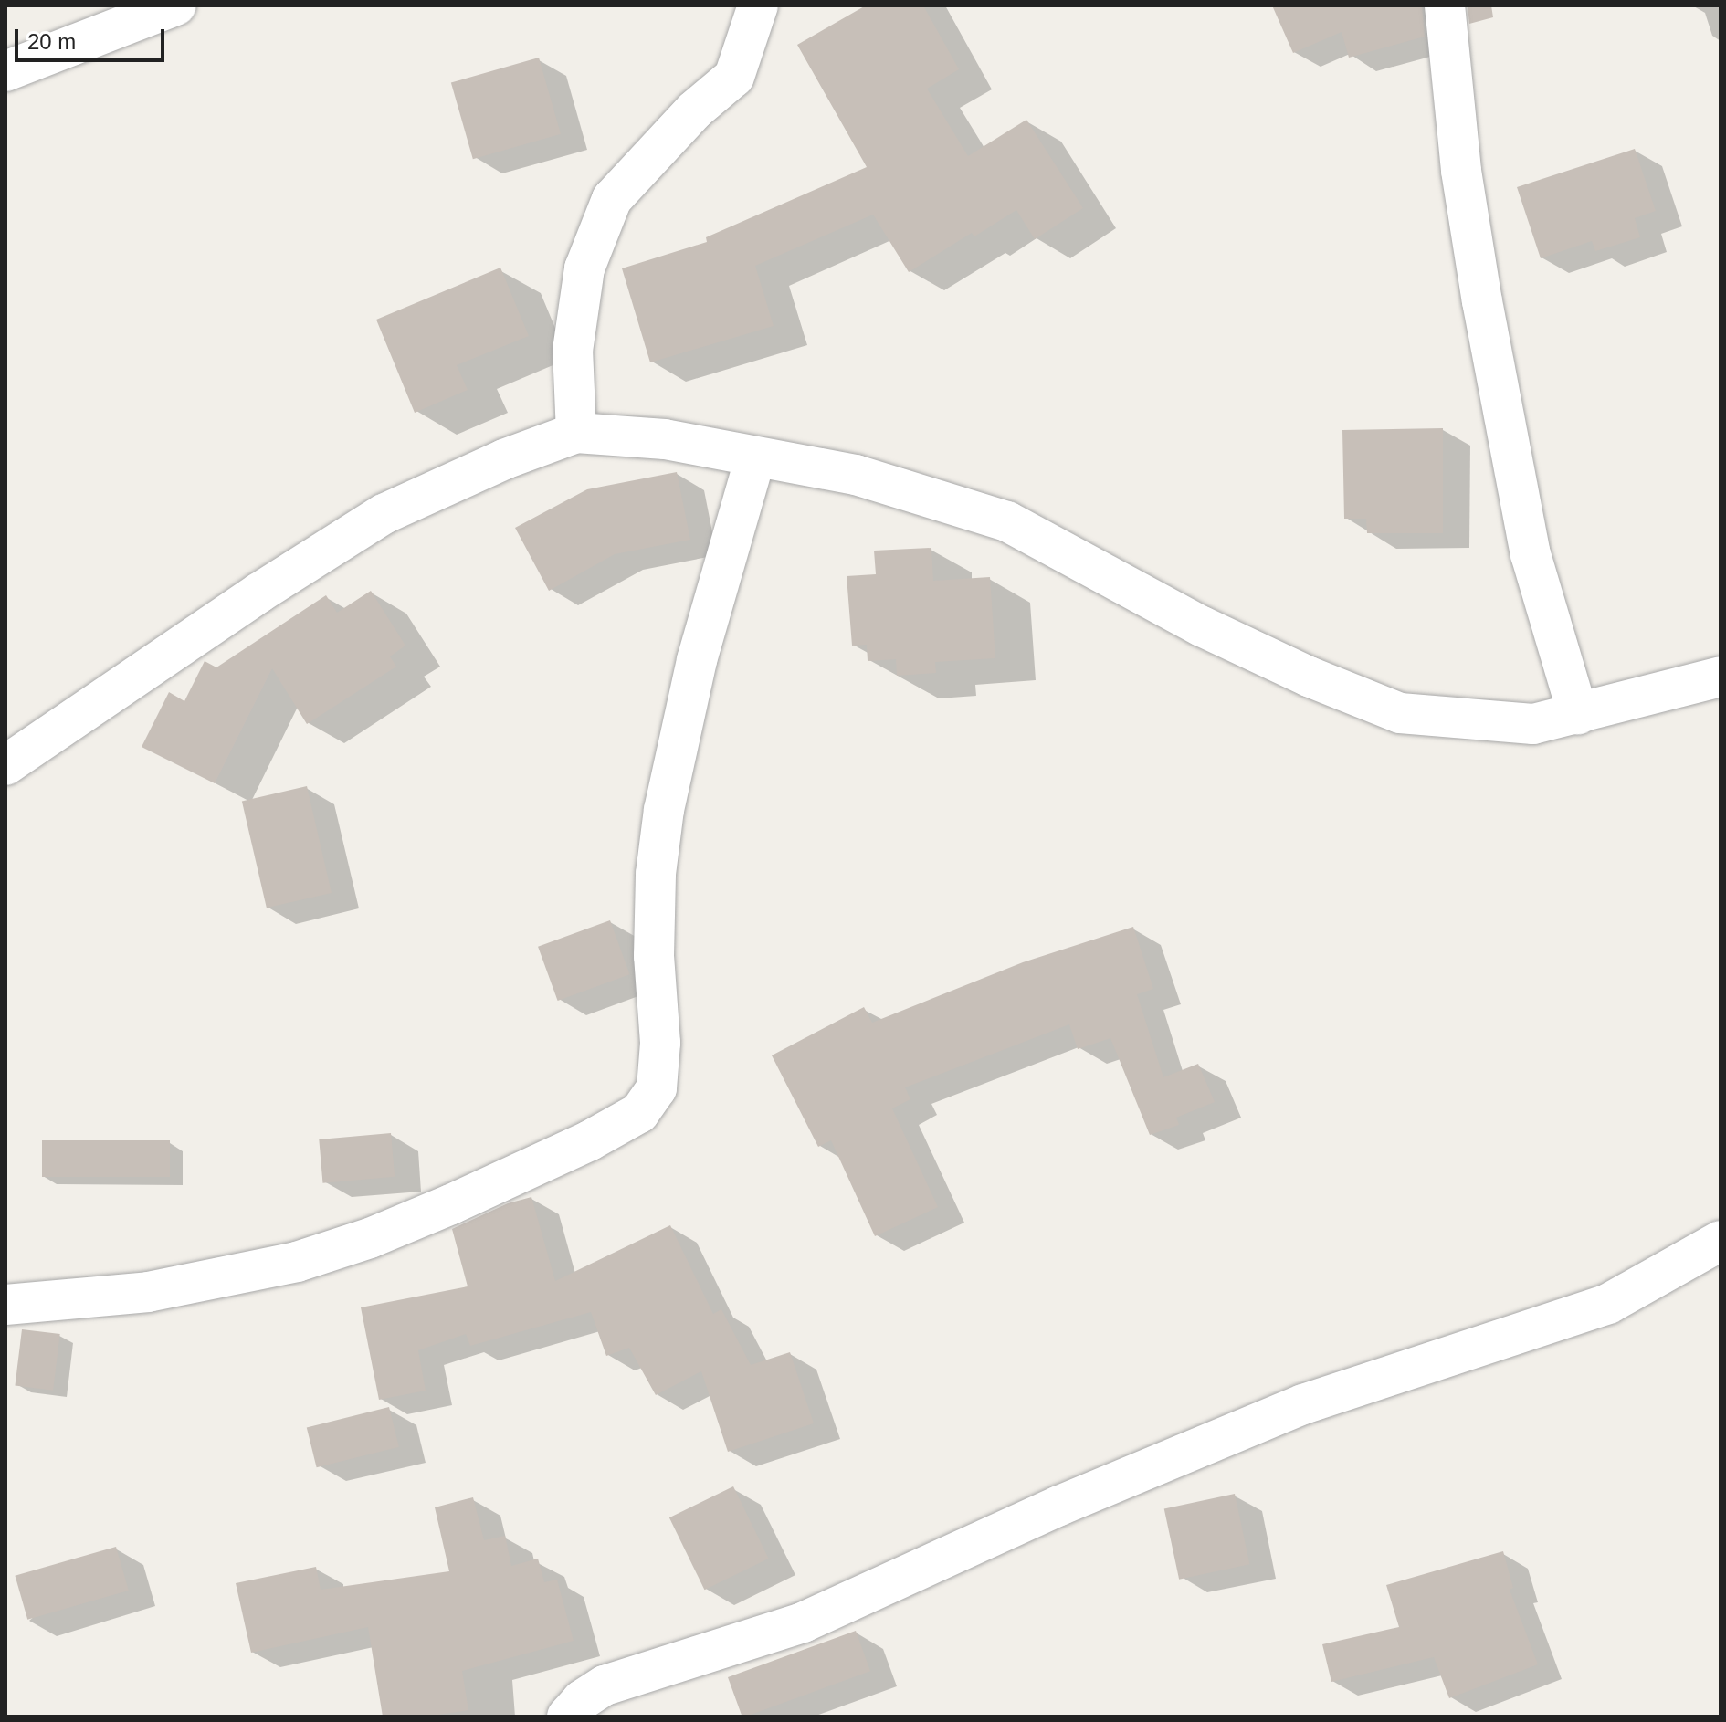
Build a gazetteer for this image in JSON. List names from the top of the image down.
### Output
{
  "scale_bar": "20 m"
}
